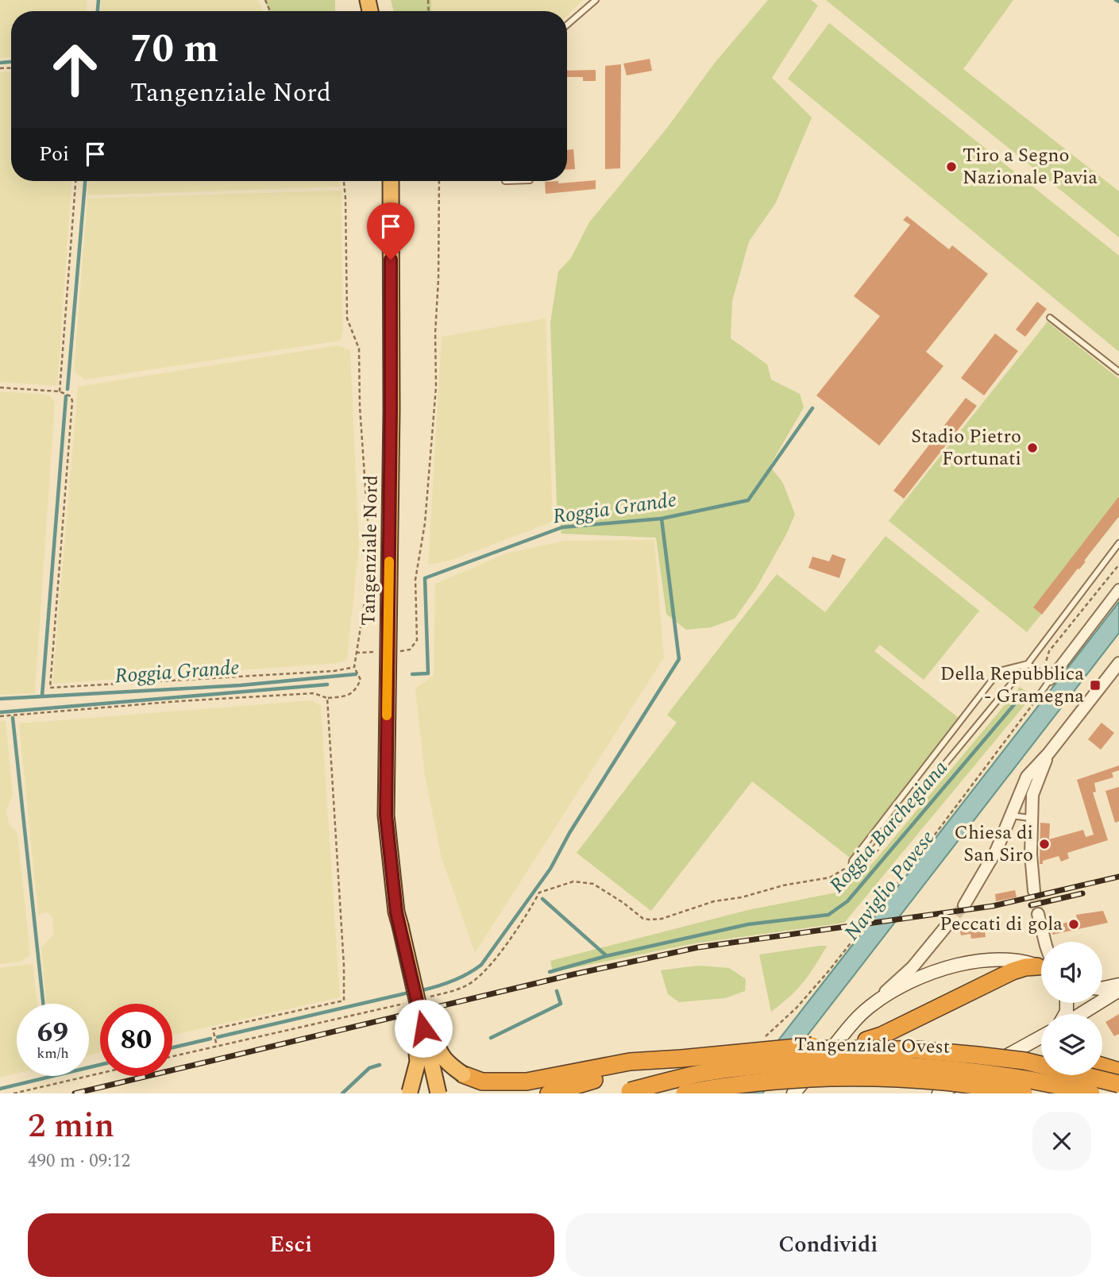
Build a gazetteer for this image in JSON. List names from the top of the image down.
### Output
{
  "streets": {
    "highway": ["Tangenziale Nord", "Tangenziale Ovest"]
  },
  "water": ["Roggia Grande", "Roggia Barchegiana", "Naviglio Pavese"],
  "places": {
    "other": [
      "Tiro a Segno Nazionale Pavia",
      "Stadio Pietro Fortunati",
      "Chiesa di San Siro",
      "Peccati di gola"
    ],
    "transit": ["Della Repubblica - Gramegna"]
  },
  "page": {
    "turn": ["70 m", "Tangenziale Nord"],
    "then": "Poi",
    "speed": "69 km/h",
    "limit": "80",
    "heading": ["2 min", "490 m · 09:12"],
    "buttons": ["Esci", "Condividi"]
  }
}
